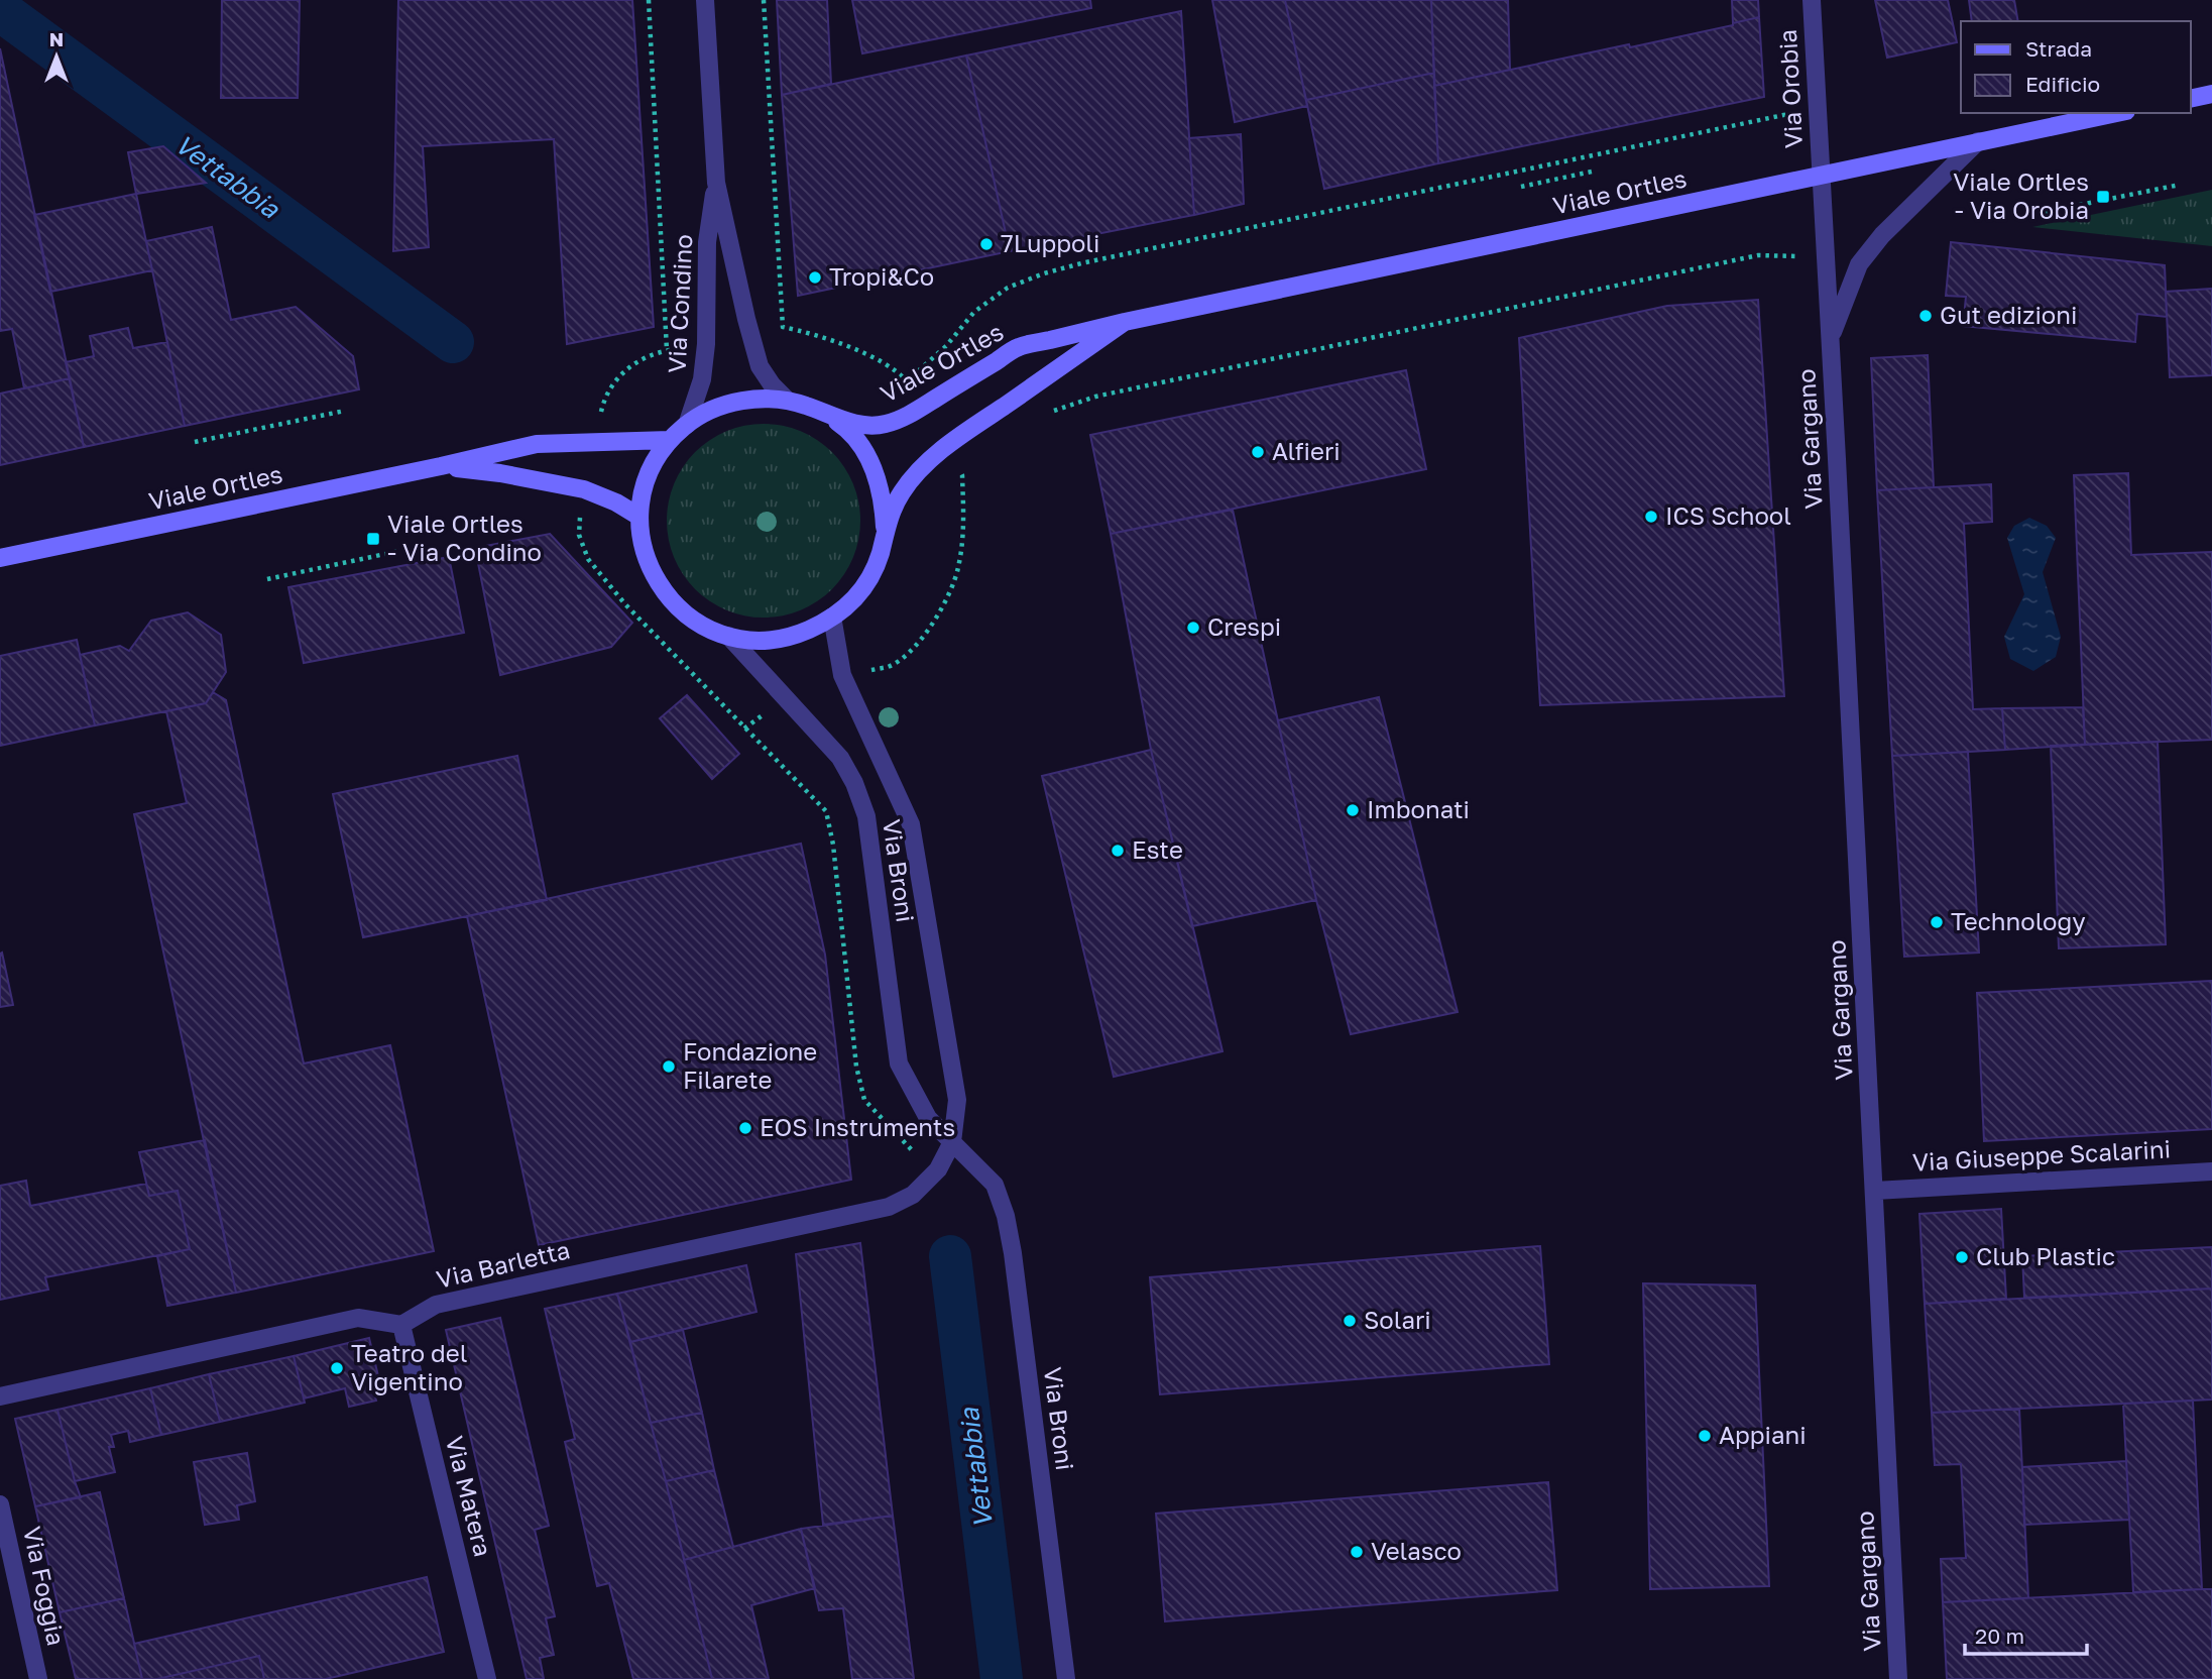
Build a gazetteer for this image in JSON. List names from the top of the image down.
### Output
{
  "streets": {
    "street": [
      "Via Orobia",
      "Viale Ortles",
      "Via Condino",
      "Via Gargano",
      "Via Broni",
      "Via Giuseppe Scalarini",
      "Via Barletta",
      "Via Matera",
      "Via Foggia"
    ]
  },
  "crossings": [
    ["Via Orobia", "Viale Ortles"],
    ["Via Orobia", "Via Gargano"],
    ["Viale Ortles", "Via Condino"],
    ["Viale Ortles", "Via Gargano"],
    ["Viale Ortles", "Via Broni"],
    ["Via Condino", "Via Broni"],
    ["Via Gargano", "Via Giuseppe Scalarini"],
    ["Via Broni", "Via Barletta"],
    ["Via Barletta", "Via Matera"]
  ],
  "water": ["Vettabbia"],
  "places": {
    "transit": ["Viale Ortles - Via Orobia", "Viale Ortles - Via Condino"],
    "other": [
      "7Luppoli",
      "Tropi&Co",
      "Gut edizioni",
      "Alfieri",
      "ICS School",
      "Crespi",
      "Imbonati",
      "Este",
      "Technology",
      "Fondazione Filarete",
      "EOS Instruments",
      "Club Plastic",
      "Solari",
      "Teatro del Vigentino",
      "Appiani",
      "Velasco"
    ]
  },
  "legend": ["Strada", "Edificio"],
  "scale_bar": "20 m",
  "north": "top"
}
